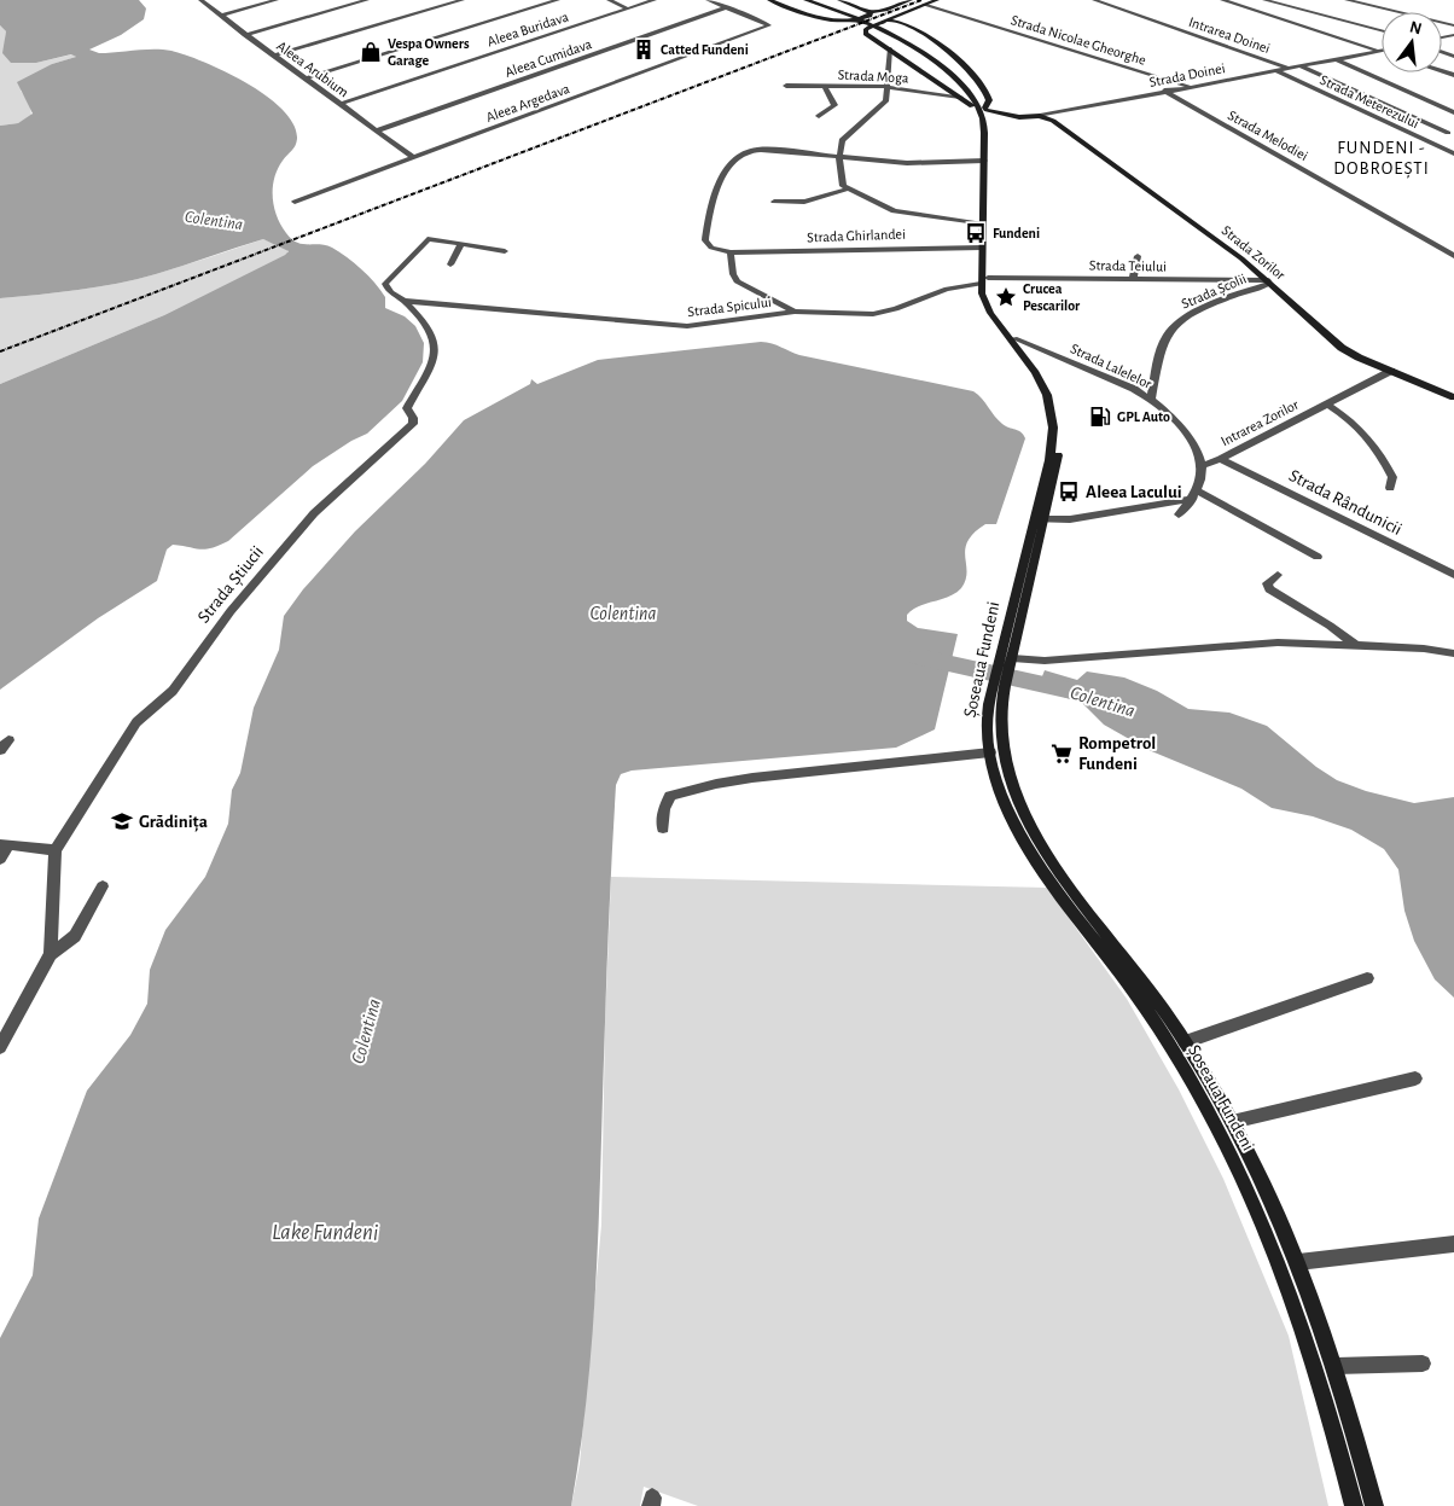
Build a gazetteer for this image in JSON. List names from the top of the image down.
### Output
{
  "streets": {
    "main road": ["Strada Doinei", "Strada Zorilor", "Șoseaua Fundeni"],
    "street": [
      "Aleea Buridava",
      "Intrarea Doinei",
      "Strada Nicolae Gheorghe",
      "Aleea Cumidava",
      "Aleea Arubium",
      "Strada Moga",
      "Strada Meterezului",
      "Aleea Argedava",
      "Strada Melodiei",
      "Strada Ghirlandei",
      "Strada Teiului",
      "Strada Școlii",
      "Strada Spicului",
      "Strada Lalelelor",
      "Intrarea Zorilor",
      "Strada Rândunicii",
      "Strada Știucii"
    ]
  },
  "crossings": [
    ["Aleea Buridava", "Aleea Arubium"],
    ["Intrarea Doinei", "Strada Doinei"],
    ["Strada Nicolae Gheorghe", "Strada Doinei"],
    ["Aleea Cumidava", "Aleea Arubium"],
    ["Aleea Cumidava", "Aleea Argedava"],
    ["Aleea Arubium", "Aleea Argedava"],
    ["Strada Doinei", "Strada Meterezului"],
    ["Strada Doinei", "Strada Melodiei"],
    ["Strada Doinei", "Strada Zorilor"],
    ["Strada Doinei", "Șoseaua Fundeni"],
    ["Strada Ghirlandei", "Șoseaua Fundeni"],
    ["Strada Zorilor", "Strada Teiului"],
    ["Strada Zorilor", "Strada Școlii"],
    ["Strada Zorilor", "Intrarea Zorilor"],
    ["Strada Teiului", "Strada Școlii"],
    ["Strada Teiului", "Strada Spicului"],
    ["Strada Teiului", "Șoseaua Fundeni"],
    ["Strada Școlii", "Strada Lalelelor"],
    ["Strada Spicului", "Strada Știucii"],
    ["Strada Spicului", "Șoseaua Fundeni"],
    ["Strada Lalelelor", "Intrarea Zorilor"],
    ["Strada Lalelelor", "Șoseaua Fundeni"],
    ["Intrarea Zorilor", "Strada Rândunicii"]
  ],
  "districts": ["FUNDENI - DOBROEȘTI"],
  "water": ["Colentina", "Lake Fundeni"],
  "places": {
    "building": ["Catted Fundeni"],
    "shop": ["Vespa Owners Garage"],
    "bus stop": ["Fundeni", "Aleea Lacului"],
    "place": ["Crucea Pescarilor"],
    "fuel station": ["GPL Auto"],
    "supermarket": ["Rompetrol Fundeni"],
    "school or university": ["Grădinița"]
  },
  "north": "top"
}
